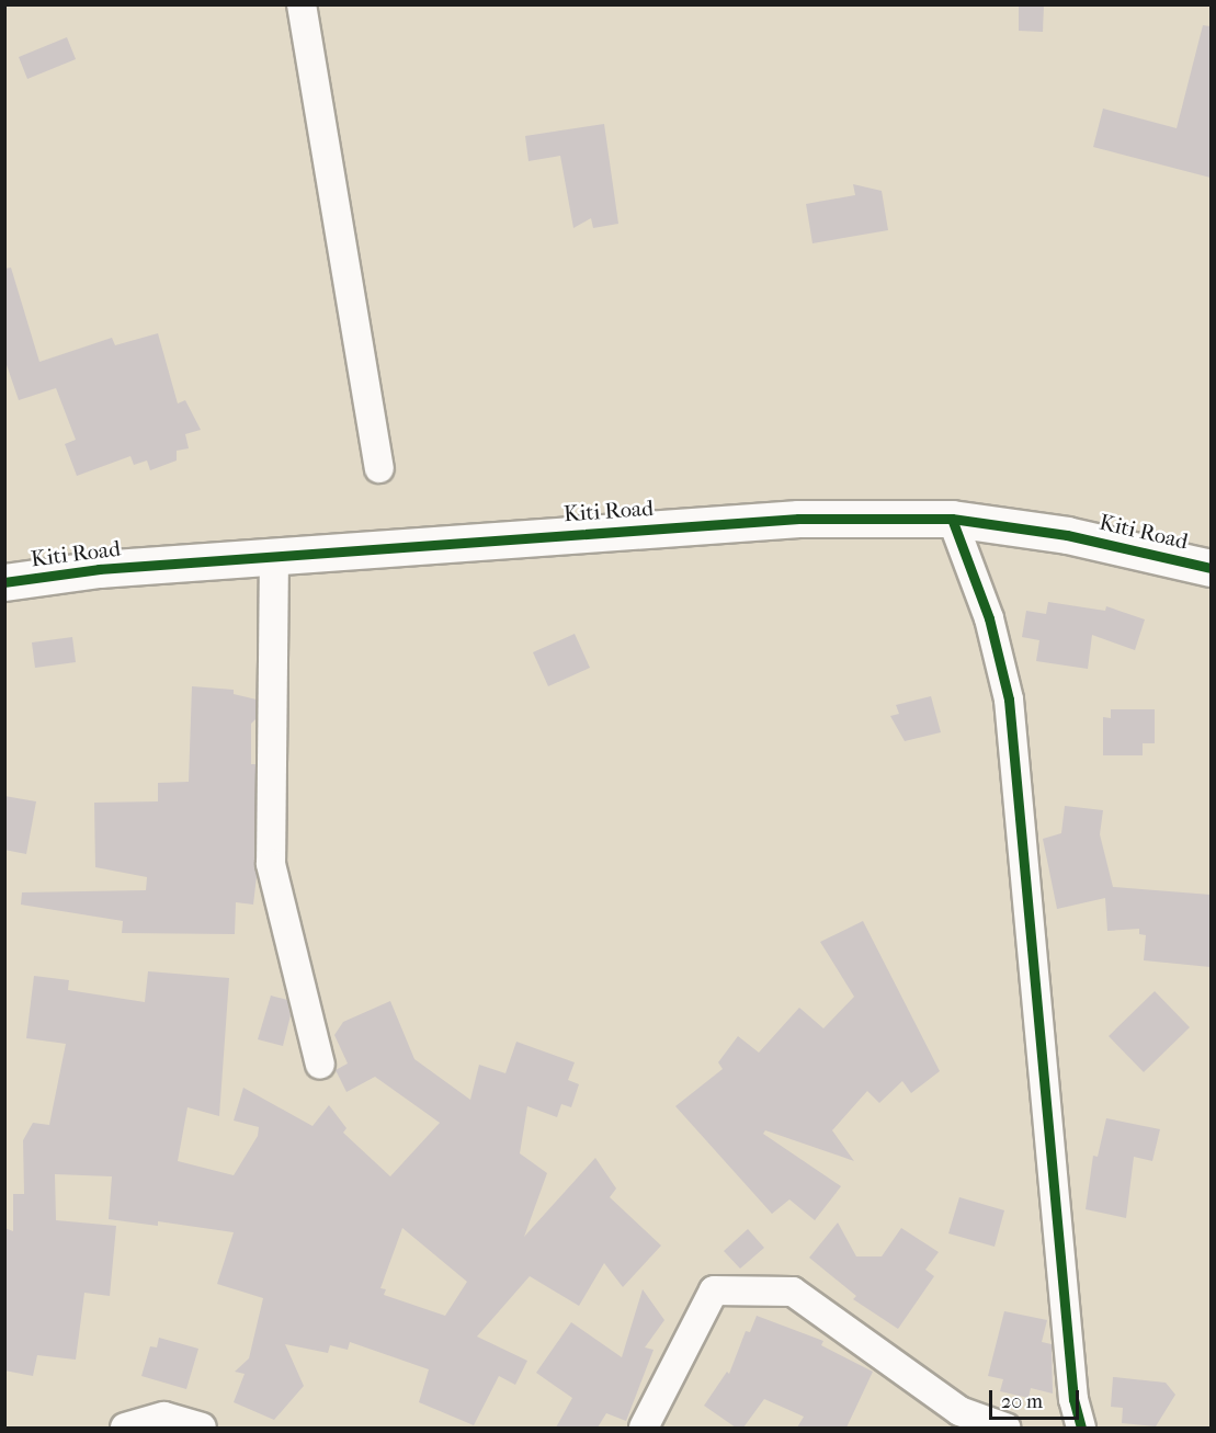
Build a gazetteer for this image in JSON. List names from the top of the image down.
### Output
{
  "streets": {
    "street": ["Kiti Road"]
  },
  "scale_bar": "20 m"
}
